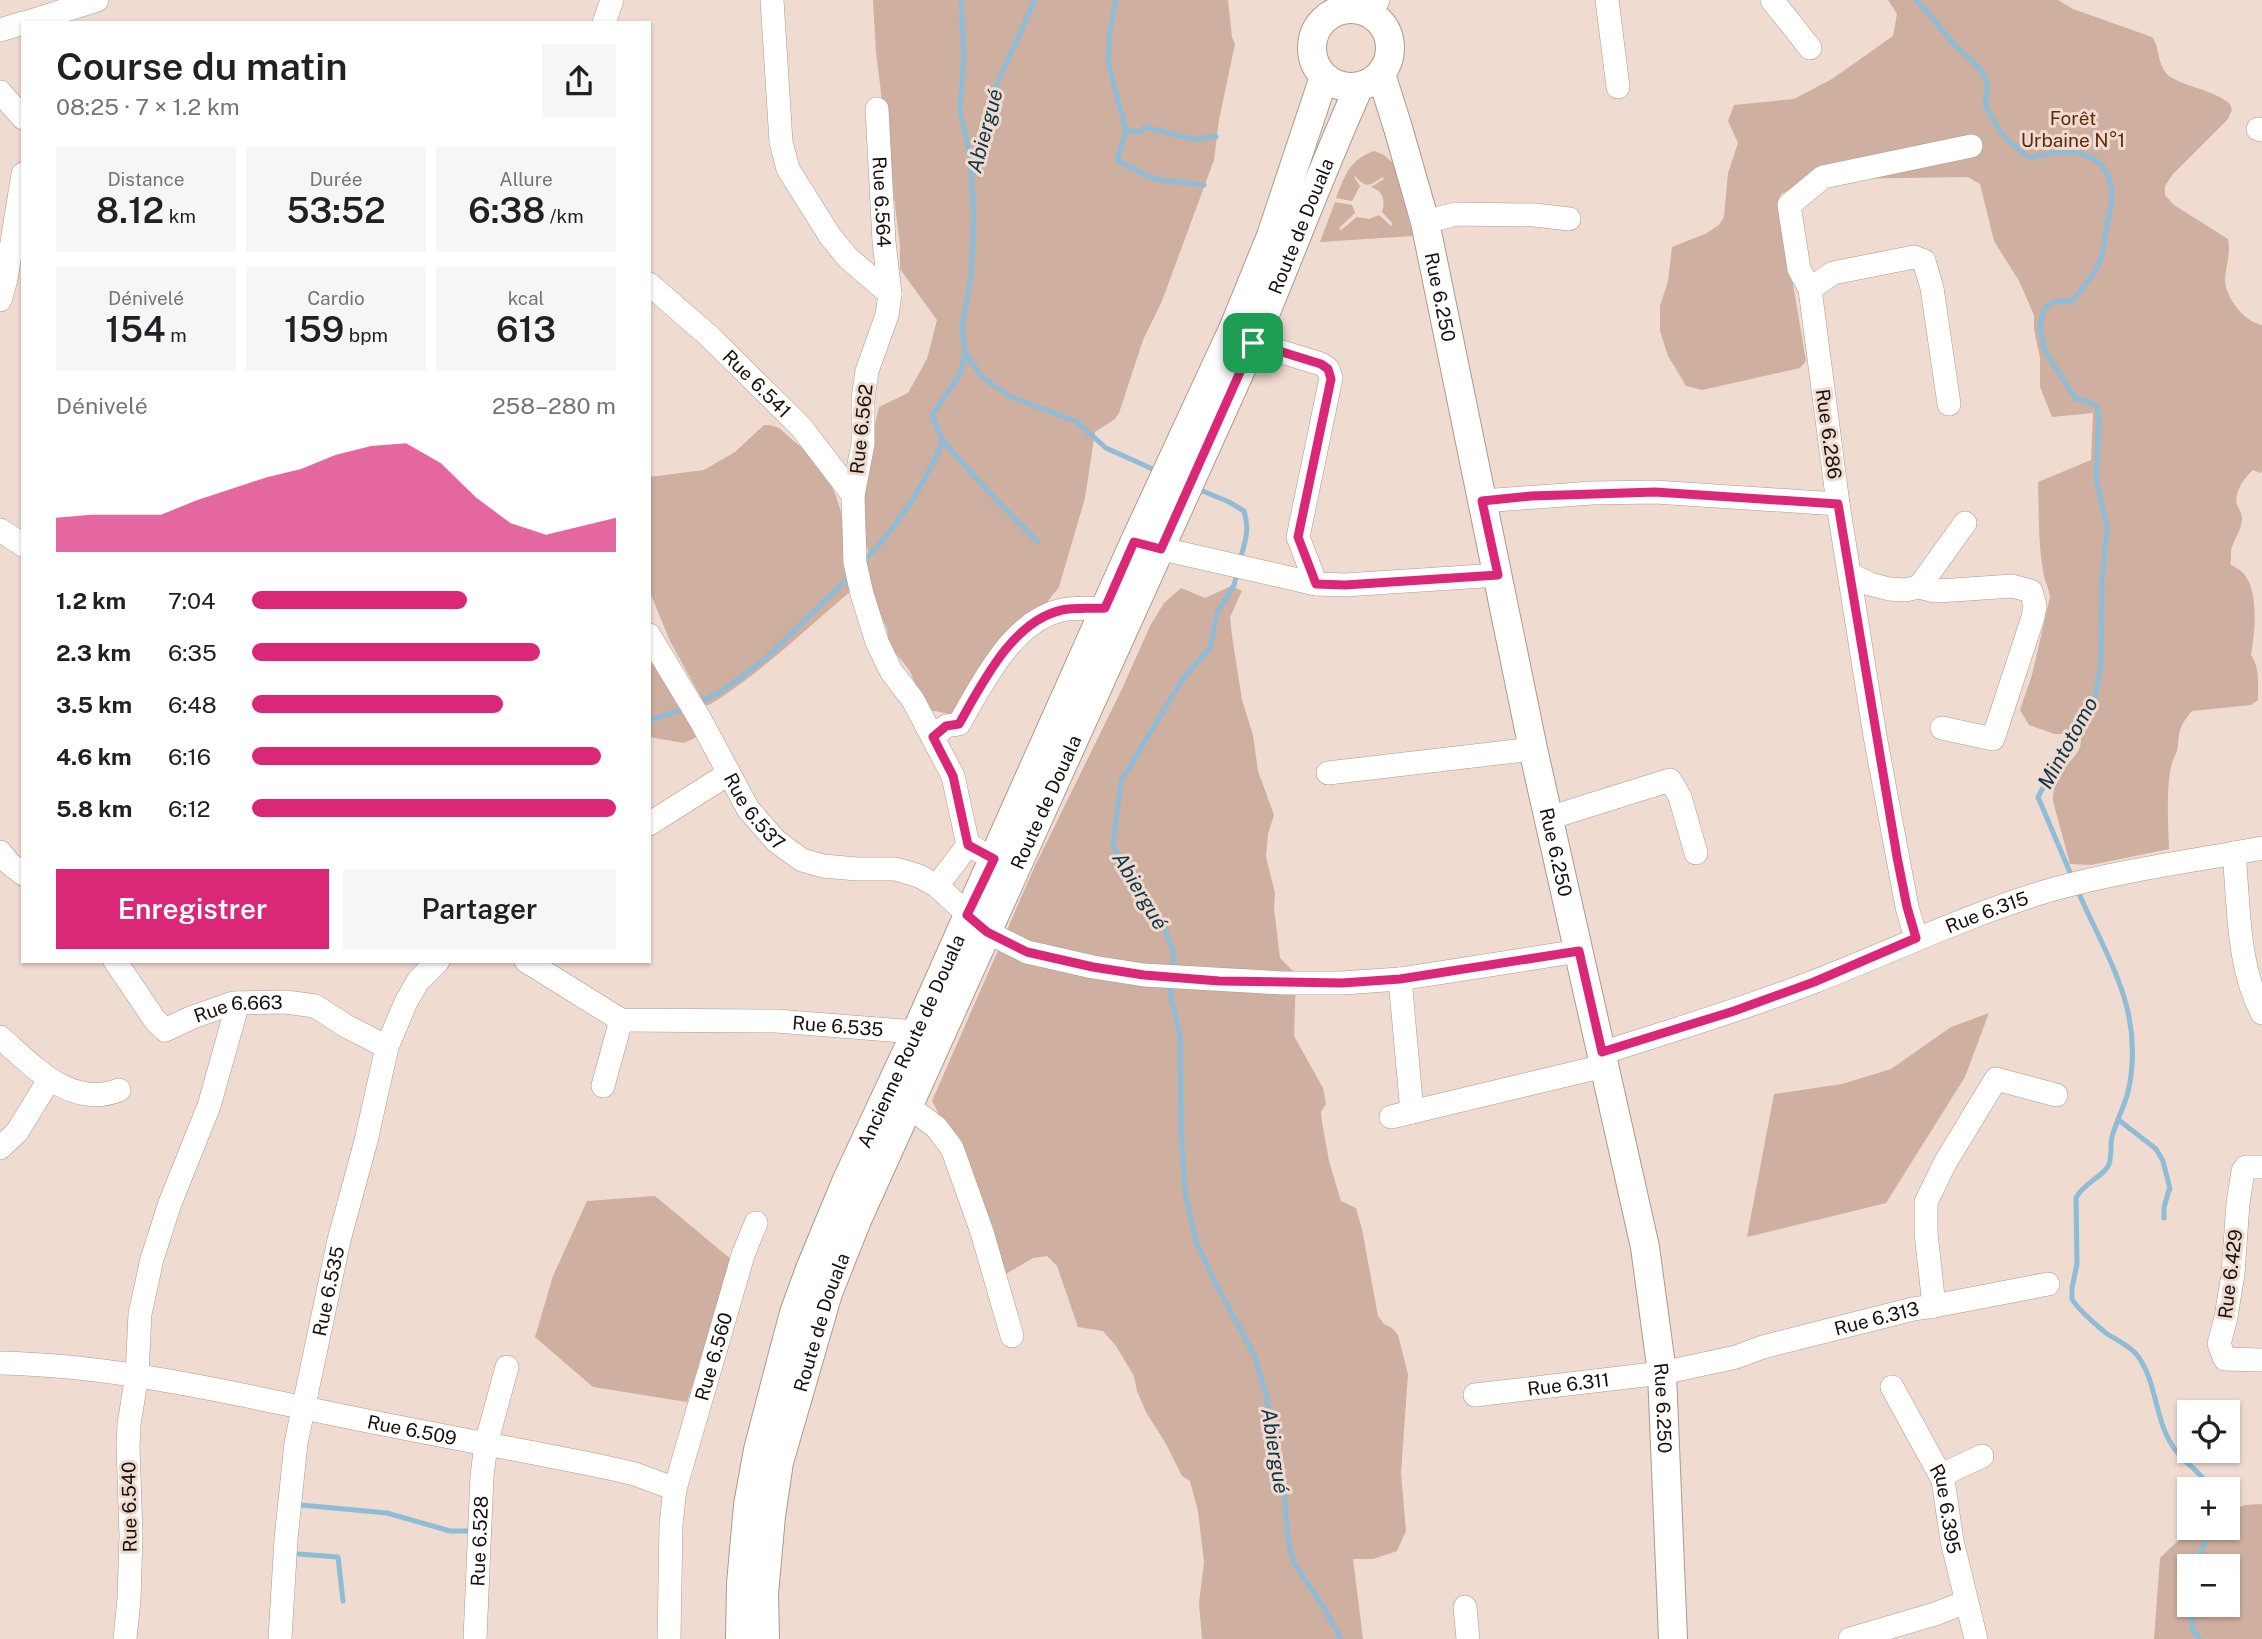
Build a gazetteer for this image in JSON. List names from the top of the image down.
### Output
{
  "streets": {
    "main road": ["Route de Douala", "Rue 6.250", "Ancienne Route de Douala"],
    "street": [
      "Rue 6.564",
      "Rue 6.541",
      "Rue 6.562",
      "Rue 6.286",
      "Rue 6.537",
      "Rue 6.315",
      "Rue 6.663",
      "Rue 6.535",
      "Rue 6.429",
      "Rue 6.313",
      "Rue 6.560",
      "Rue 6.311",
      "Rue 6.509",
      "Rue 6.540",
      "Rue 6.395",
      "Rue 6.528"
    ]
  },
  "crossings": [
    ["Rue 6.564", "Rue 6.562"],
    ["Route de Douala", "Rue 6.250"],
    ["Route de Douala", "Rue 6.537"],
    ["Route de Douala", "Ancienne Route de Douala"],
    ["Rue 6.250", "Rue 6.537"],
    ["Rue 6.250", "Rue 6.315"],
    ["Rue 6.250", "Ancienne Route de Douala"],
    ["Rue 6.250", "Rue 6.313"],
    ["Rue 6.250", "Rue 6.311"],
    ["Rue 6.541", "Rue 6.562"],
    ["Rue 6.286", "Rue 6.315"],
    ["Rue 6.537", "Rue 6.315"],
    ["Rue 6.537", "Ancienne Route de Douala"],
    ["Rue 6.663", "Rue 6.535"],
    ["Rue 6.663", "Rue 6.540"],
    ["Rue 6.535", "Ancienne Route de Douala"],
    ["Rue 6.535", "Rue 6.509"],
    ["Rue 6.313", "Rue 6.311"],
    ["Rue 6.560", "Rue 6.509"],
    ["Rue 6.509", "Rue 6.540"],
    ["Rue 6.509", "Rue 6.528"]
  ],
  "water": ["Abiergué", "Mintotomo"],
  "parks": ["Forêt Urbaine N°1"],
  "page": {
    "heading": ["Course du matin", "08:25 · 7 × 1.2 km"],
    "stats": [
      ["Distance", "8.12 km"],
      ["Durée", "53:52"],
      ["Allure", "6:38 /km"],
      ["Dénivelé", "154 m"],
      ["Cardio", "159 bpm"],
      ["kcal", "613"]
    ],
    "chart": ["Dénivelé", "258–280 m"],
    "list": [
      {
        "name": "1.2 km",
        "note": "7:04"
      },
      {
        "name": "2.3 km",
        "note": "6:35"
      },
      {
        "name": "3.5 km",
        "note": "6:48"
      },
      {
        "name": "4.6 km",
        "note": "6:16"
      },
      {
        "name": "5.8 km",
        "note": "6:12"
      }
    ],
    "buttons": ["Enregistrer", "Partager"],
    "map_buttons": ["+", "−"]
  }
}
